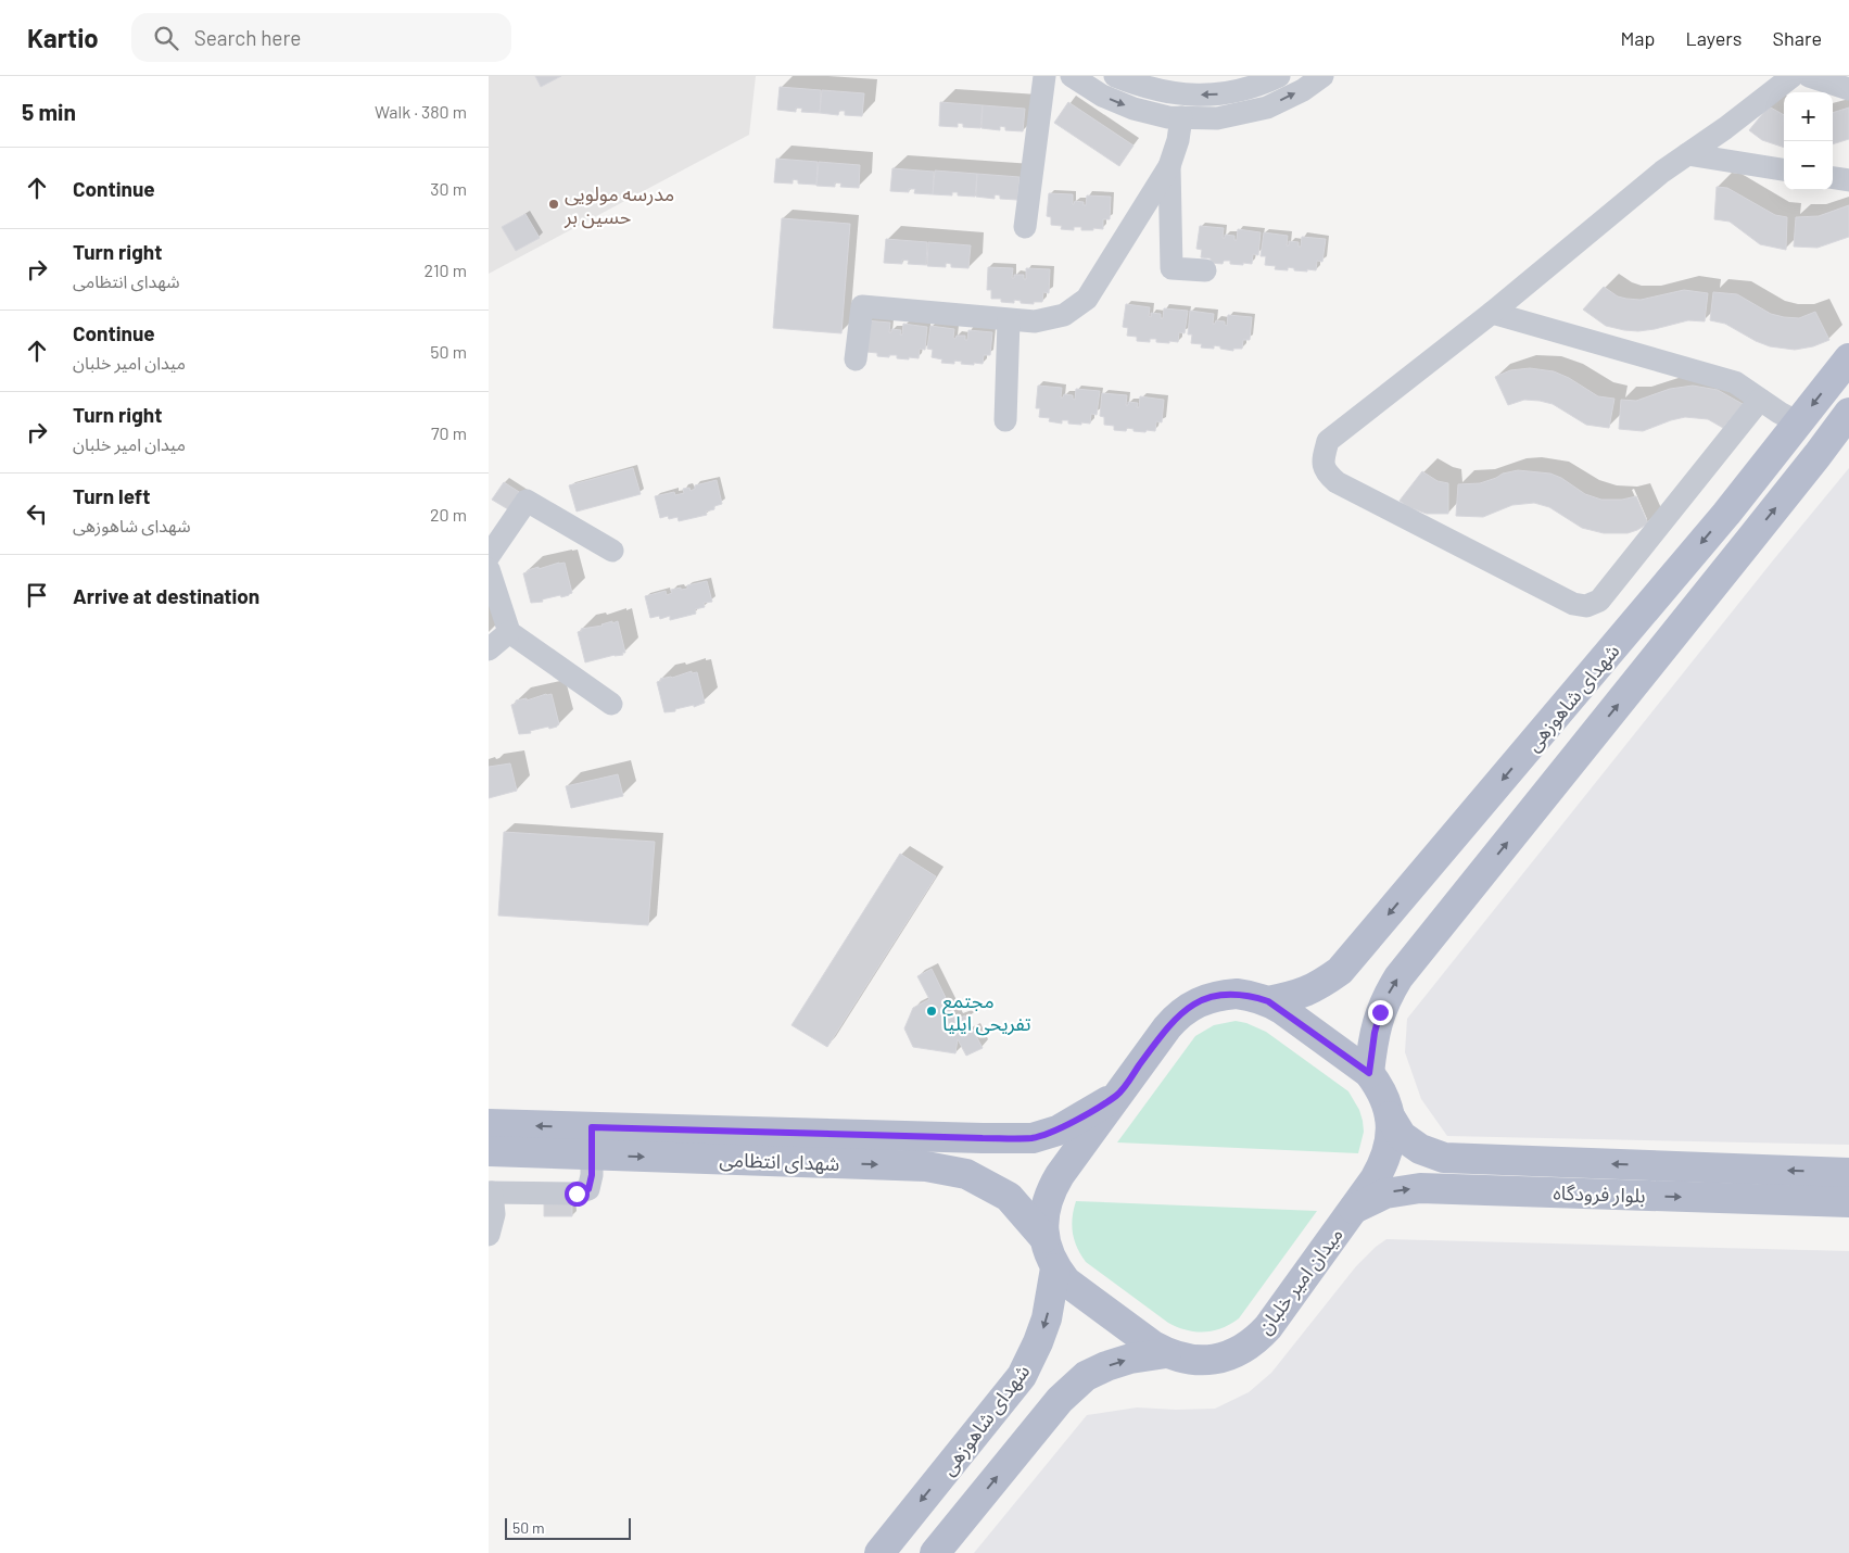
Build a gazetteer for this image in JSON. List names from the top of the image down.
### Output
{
  "streets": {
    "main road": [
      "شهدای شاهوزهی",
      "شهدای انتظامی",
      "بلوار فرودگاه",
      "میدان امیر خلبان"
    ]
  },
  "crossings": [
    ["شهدای شاهوزهی", "میدان امیر خلبان"],
    ["شهدای انتظامی", "میدان امیر خلبان"],
    ["بلوار فرودگاه", "میدان امیر خلبان"]
  ],
  "places": ["مدرسه مولویی حسین بر", "مجتمع تفریحی ایلیا"],
  "scale_bar": "50 m",
  "page": {
    "header": "Kartio",
    "search": "Search here",
    "nav": ["Map", "Layers", "Share"],
    "heading": ["5 min", "Walk · 380 m"],
    "map_buttons": ["+", "−"],
    "list": [
      ["Continue", "30 m"],
      ["Turn right", "شهدای انتظامی", "210 m"],
      ["Continue", "میدان امیر خلبان", "50 m"],
      ["Turn right", "میدان امیر خلبان", "70 m"],
      ["Turn left", "شهدای شاهوزهی", "20 m"],
      "Arrive at destination"
    ],
    "scale": "50 m"
  }
}
